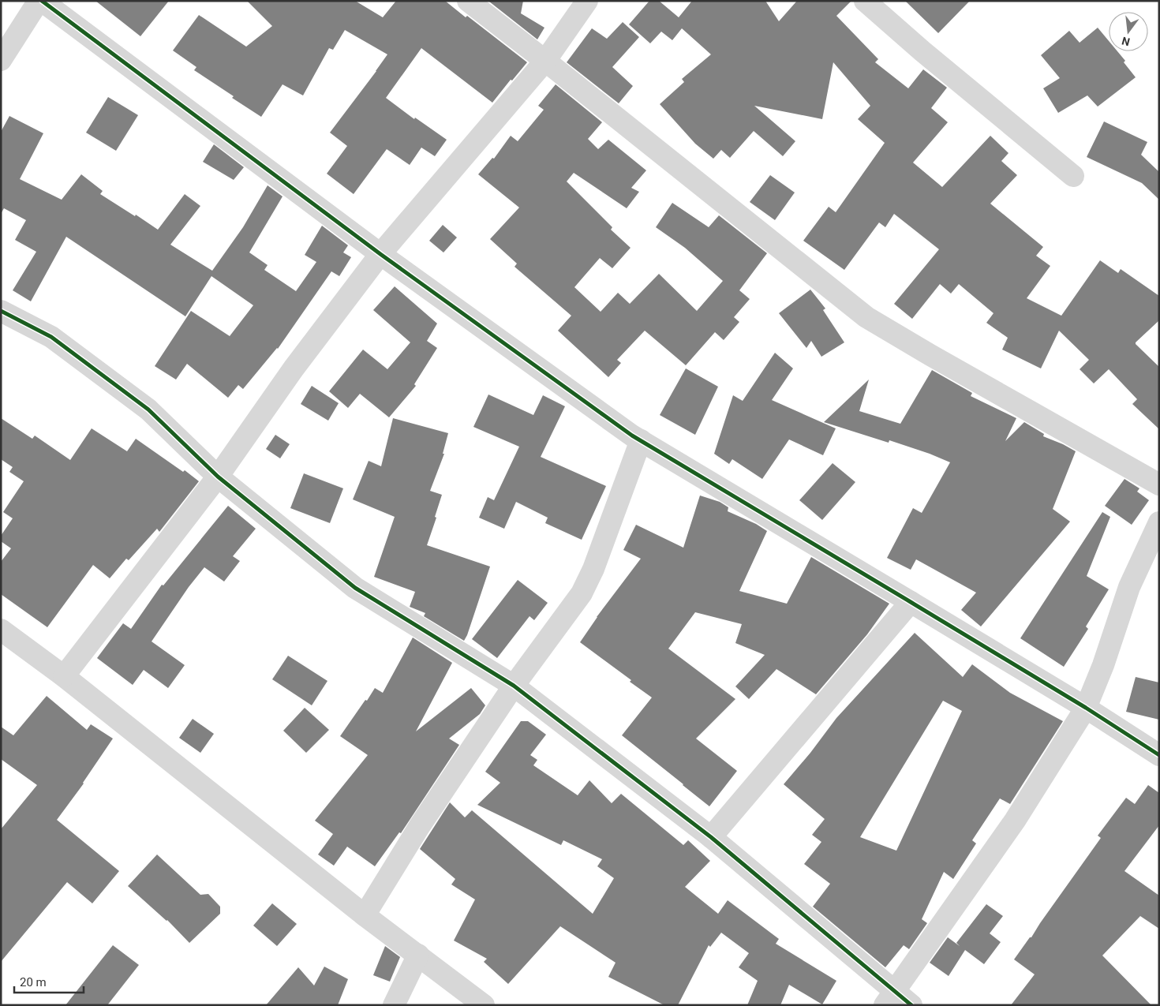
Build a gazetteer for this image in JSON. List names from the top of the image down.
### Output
{
  "scale_bar": "20 m",
  "north": "bottom"
}
